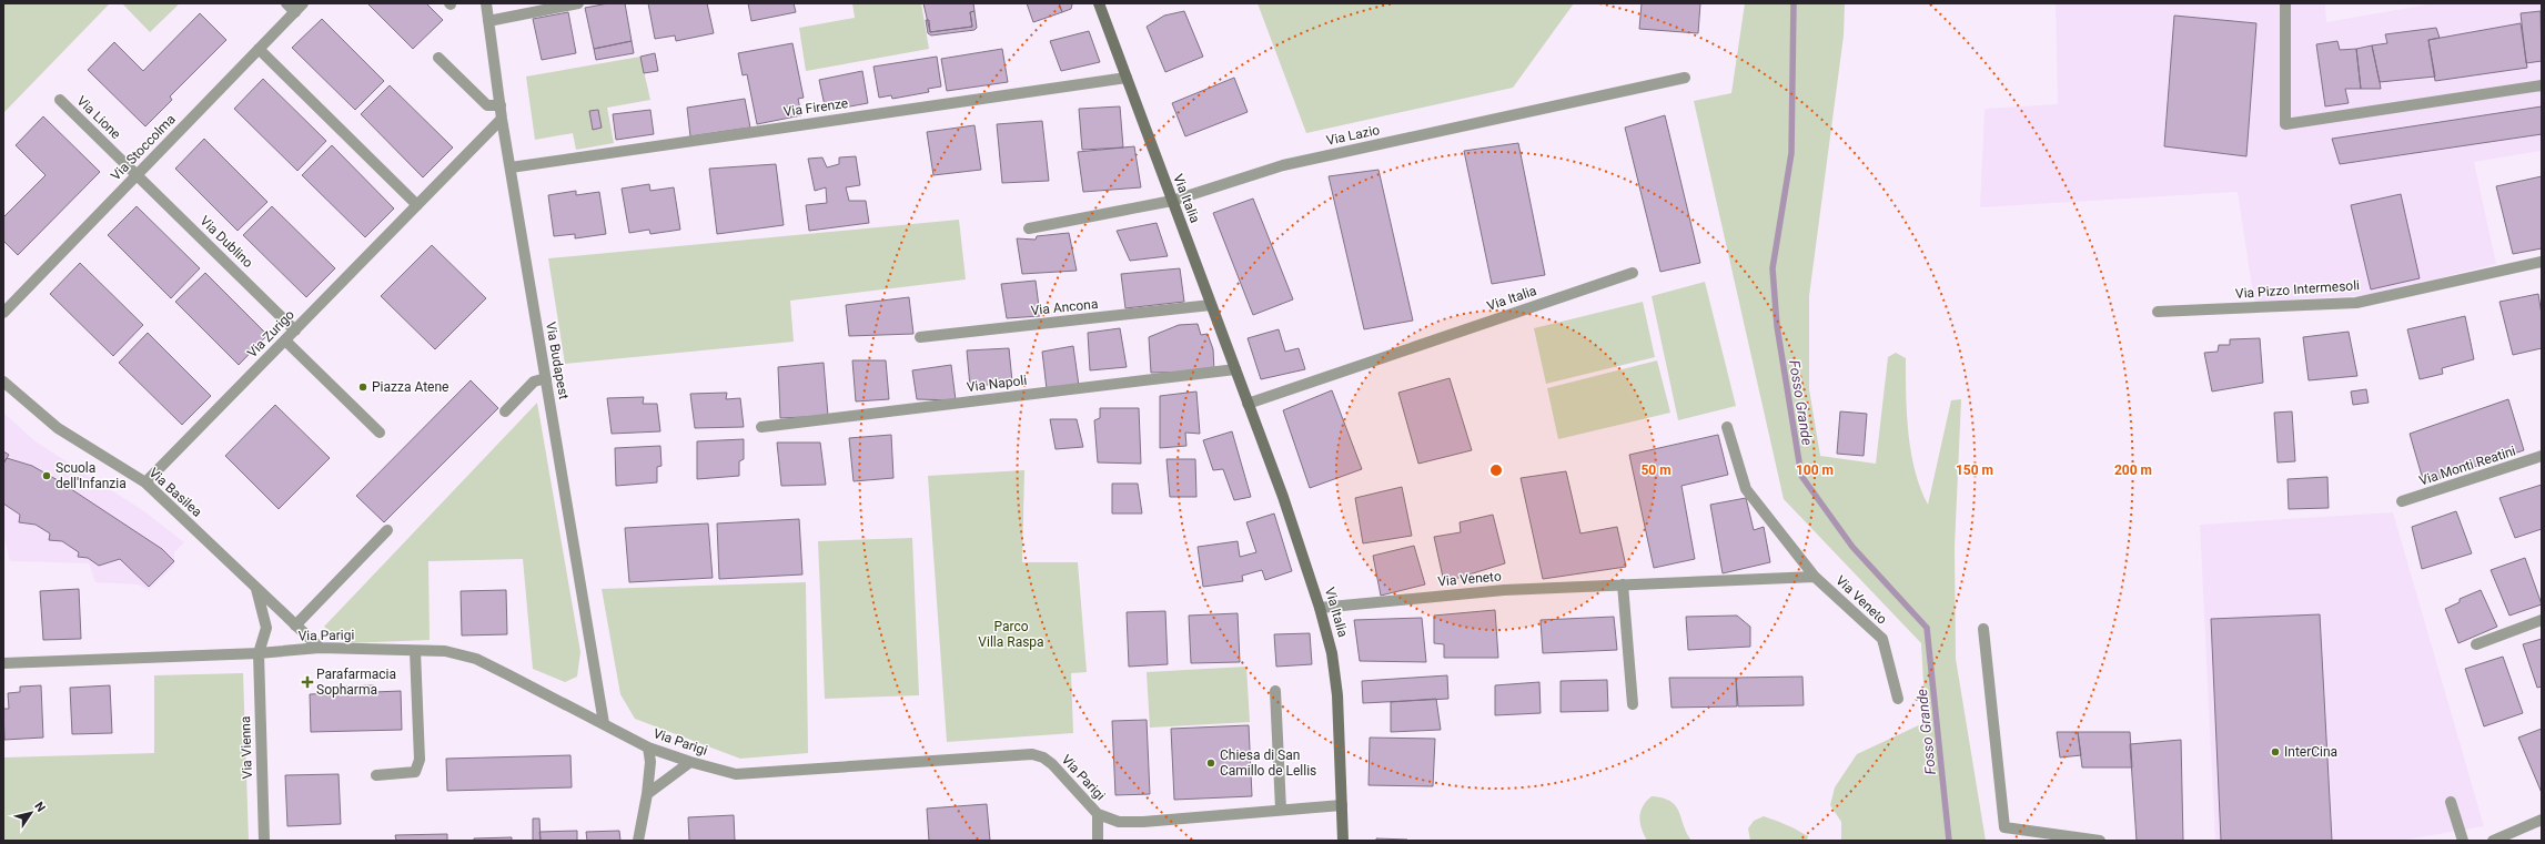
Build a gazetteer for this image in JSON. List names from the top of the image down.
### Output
{
  "streets": {
    "main road": ["Via Italia"],
    "street": [
      "Via Firenze",
      "Via Lione",
      "Via Lazio",
      "Via Stoccolma",
      "Via Dublino",
      "Via Pizzo Intermesoli",
      "Via Ancona",
      "Via Zurigo",
      "Via Budapest",
      "Via Napoli",
      "Via Monti Reatini",
      "Via Basilea",
      "Via Veneto",
      "Via Parigi",
      "Via Vienna"
    ]
  },
  "crossings": [
    ["Via Firenze", "Via Italia"],
    ["Via Firenze", "Via Budapest"],
    ["Via Lione", "Via Stoccolma"],
    ["Via Lione", "Via Dublino"],
    ["Via Lazio", "Via Italia"],
    ["Via Stoccolma", "Via Dublino"],
    ["Via Italia", "Via Ancona"],
    ["Via Italia", "Via Napoli"],
    ["Via Italia", "Via Veneto"],
    ["Via Italia", "Via Parigi"],
    ["Via Dublino", "Via Zurigo"],
    ["Via Zurigo", "Via Budapest"],
    ["Via Zurigo", "Via Basilea"],
    ["Via Budapest", "Via Parigi"],
    ["Via Basilea", "Via Parigi"],
    ["Via Parigi", "Via Vienna"]
  ],
  "water": ["Fosso Grande"],
  "parks": ["Parco Villa Raspa"],
  "places": {
    "other": [
      "Piazza Atene",
      "Scuola dell'Infanzia",
      "InterCina",
      "Chiesa di San Camillo de Lellis"
    ],
    "health": ["Parafarmacia Sopharma"]
  },
  "north": "top right",
  "rings": [
    "50 m",
    "100 m",
    "150 m",
    "200 m"
  ]
}
